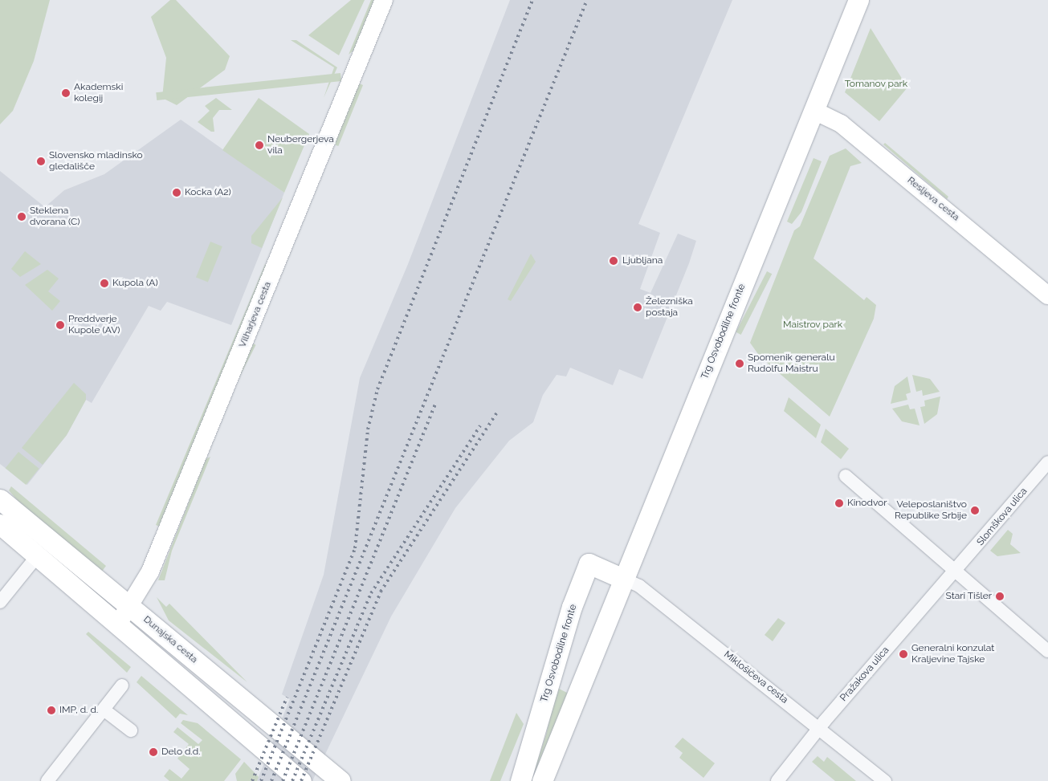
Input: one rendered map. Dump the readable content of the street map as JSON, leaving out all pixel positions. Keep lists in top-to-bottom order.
{
  "streets": {
    "main road": [
      "Resljeva cesta",
      "Vilharjeva cesta",
      "Trg Osvobodilne fronte",
      "Dunajska cesta"
    ],
    "street": ["Slomškova ulica", "Pražakova ulica", "Miklošičeva cesta"]
  },
  "crossings": [
    ["Resljeva cesta", "Trg Osvobodilne fronte"],
    ["Vilharjeva cesta", "Dunajska cesta"],
    ["Trg Osvobodilne fronte", "Miklošičeva cesta"],
    ["Slomškova ulica", "Pražakova ulica"],
    ["Pražakova ulica", "Miklošičeva cesta"]
  ],
  "parks": ["Tomanov park", "Maistrov park"],
  "places": [
    "Akademski kolegij",
    "Neubergerjeva vila",
    "Slovensko mladinsko gledališče",
    "Kocka (A2)",
    "Steklena dvorana (C)",
    "Ljubljana",
    "Kupola (A)",
    "Železniška postaja",
    "Preddverje Kupole (AV)",
    "Spomenik generalu Rudolfu Maistru",
    "Kinodvor",
    "Veleposlaništvo Republike Srbije",
    "Stari Tišler",
    "Generalni konzulat Kraljevine Tajske",
    "IMP, d. d.",
    "Delo d.d."
  ]
}
